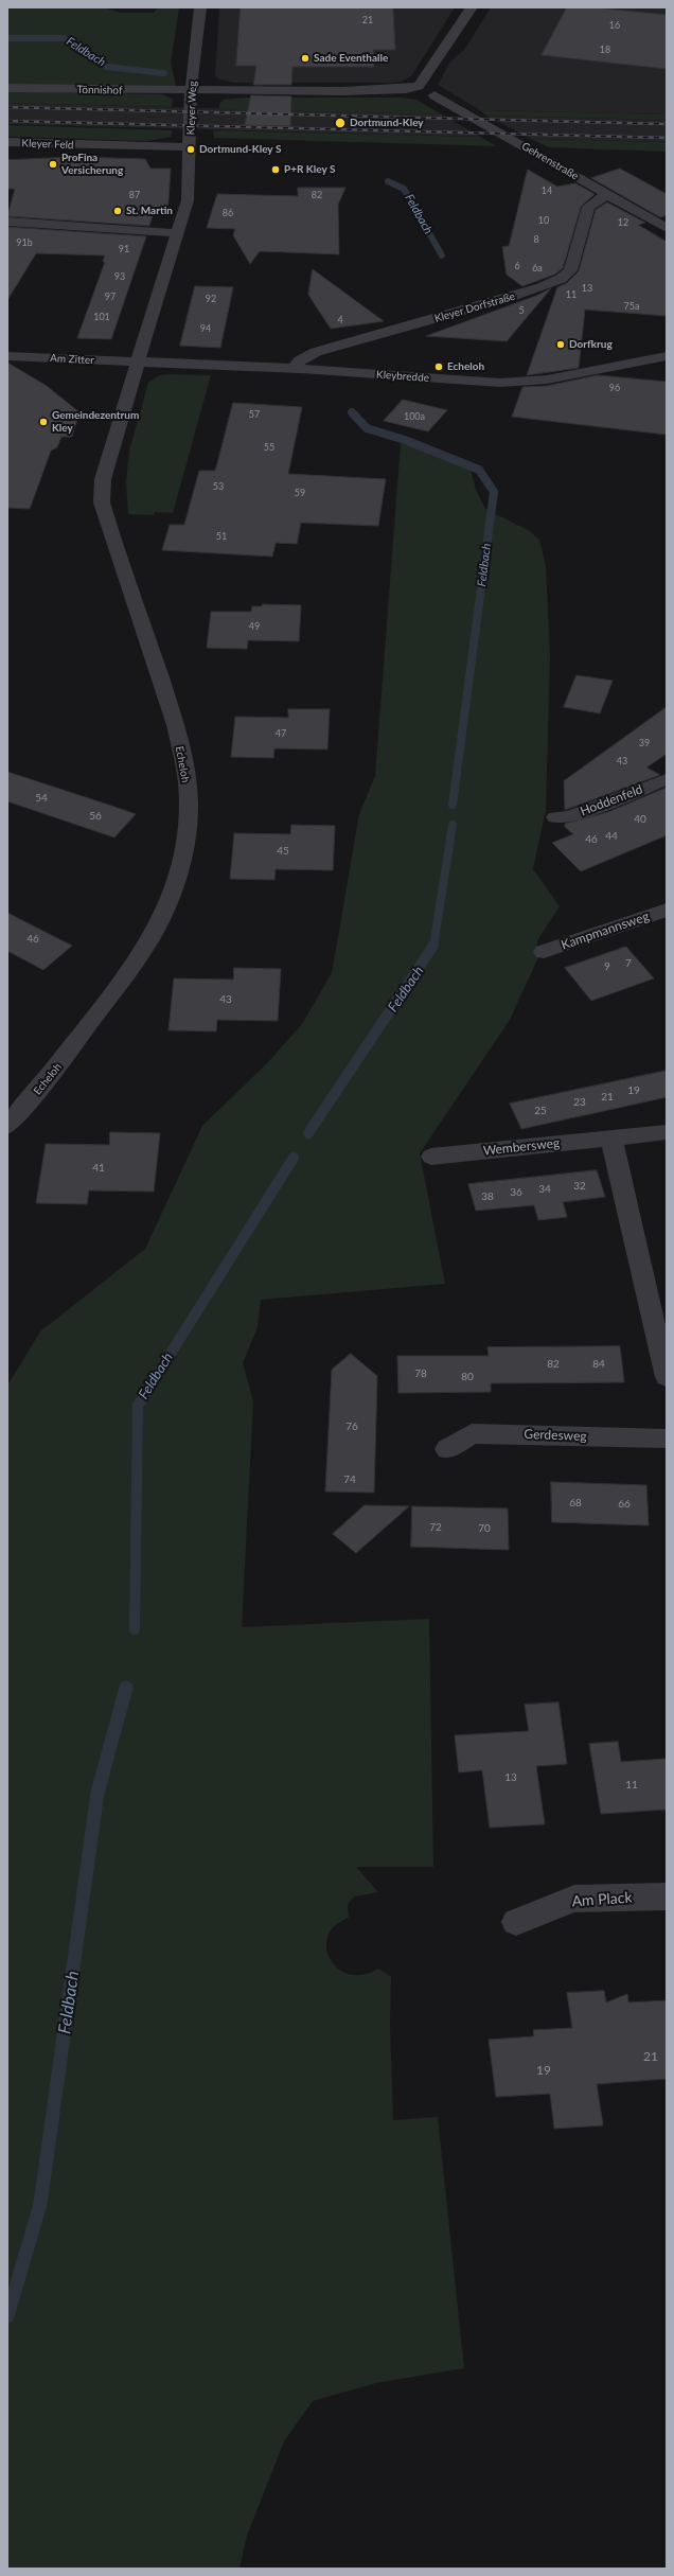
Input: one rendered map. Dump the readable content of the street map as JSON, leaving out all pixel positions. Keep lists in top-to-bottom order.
{
  "streets": {
    "street": [
      "Tönnishof",
      "Kleyer Weg",
      "Kleyer Feld",
      "Gehrenstraße",
      "Kleyer Dorfstraße",
      "Am Zitter",
      "Kleybredde",
      "Echeloh",
      "Hoddenfeld",
      "Kampmannsweg",
      "Wembersweg",
      "Gerdesweg",
      "Am Plack"
    ]
  },
  "crossings": [
    ["Tönnishof", "Kleyer Weg"],
    ["Kleyer Weg", "Kleyer Feld"],
    ["Kleyer Weg", "Am Zitter"],
    ["Kleyer Weg", "Kleybredde"],
    ["Kleyer Weg", "Echeloh"],
    ["Gehrenstraße", "Kleyer Dorfstraße"],
    ["Kleyer Dorfstraße", "Kleybredde"],
    ["Am Zitter", "Kleybredde"],
    ["Am Zitter", "Echeloh"],
    ["Kleybredde", "Echeloh"]
  ],
  "water": ["Feldbach"],
  "places": [
    "Sade Eventhalle",
    "Dortmund-Kley",
    "Dortmund-Kley S",
    "ProFina Versicherung",
    "P+R Kley S",
    "St. Martin",
    "Dorfkrug",
    "Echeloh",
    "Gemeindezentrum Kley"
  ],
  "house_numbers": [
    "21",
    "16",
    "18",
    "14",
    "87",
    "82",
    "86",
    "10",
    "12",
    "8",
    "91b",
    "91",
    "6",
    "6a",
    "93",
    "13",
    "11",
    "97",
    "92",
    "75a",
    "5",
    "101",
    "4",
    "94",
    "96",
    "57",
    "100a",
    "55",
    "53",
    "59",
    "51",
    "49",
    "47",
    "39",
    "43",
    "54",
    "56",
    "40",
    "44",
    "46",
    "45",
    "46",
    "7",
    "9",
    "43",
    "19",
    "21",
    "23",
    "25",
    "41",
    "32",
    "34",
    "36",
    "38",
    "82",
    "84",
    "78",
    "80",
    "76",
    "74",
    "68",
    "66",
    "72",
    "70",
    "13",
    "11",
    "21",
    "19"
  ]
}
